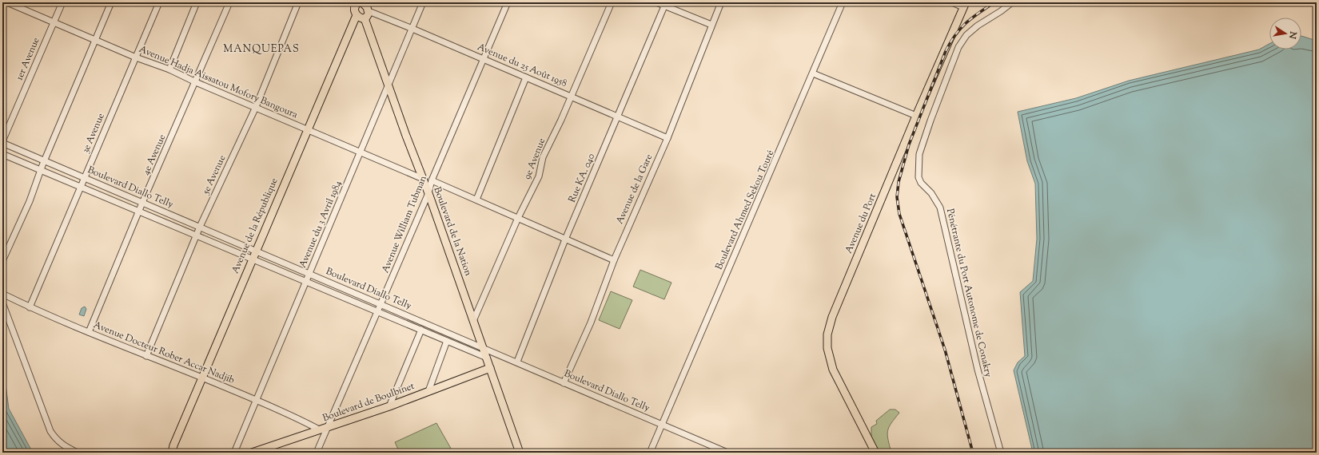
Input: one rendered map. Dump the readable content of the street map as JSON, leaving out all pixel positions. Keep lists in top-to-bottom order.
{
  "streets": {
    "main road": [
      "Avenue du Port",
      "Avenue de la République",
      "Boulevard de la Nation",
      "Boulevard de Boulbinet"
    ],
    "street": [
      "1er Avenue",
      "Avenue du 25 Août 1958",
      "Avenue Hadja Aissatou Mofory Bangoura",
      "3e Avenue",
      "4e Avenue",
      "9e Avenue",
      "5e Avenue",
      "Rue KA. 040",
      "Boulevard Diallo Telly",
      "Avenue de la Gare",
      "Boulevard Ahmed Sekou Touré",
      "Avenue du 3 Avril 1984",
      "Avenue William Tubman",
      "Pénétrante du Port Autonome de Conakry",
      "Avenue Docteur Rober Accar Nadjib"
    ]
  },
  "crossings": [
    ["1er Avenue", "Avenue Hadja Aissatou Mofory Bangoura"],
    ["1er Avenue", "Boulevard Diallo Telly"],
    ["Avenue du 25 Août 1958", "9e Avenue"],
    ["Avenue du 25 Août 1958", "Rue KA. 040"],
    ["Avenue du 25 Août 1958", "Avenue de la Gare"],
    ["Avenue du 25 Août 1958", "Avenue du 3 Avril 1984"],
    ["Avenue du 25 Août 1958", "Avenue William Tubman"],
    ["Avenue du 25 Août 1958", "Avenue de la République"],
    ["Avenue du 25 Août 1958", "Boulevard de la Nation"],
    ["Avenue Hadja Aissatou Mofory Bangoura", "3e Avenue"],
    ["Avenue Hadja Aissatou Mofory Bangoura", "4e Avenue"],
    ["Avenue Hadja Aissatou Mofory Bangoura", "5e Avenue"],
    ["Avenue Hadja Aissatou Mofory Bangoura", "Avenue du 3 Avril 1984"],
    ["Avenue Hadja Aissatou Mofory Bangoura", "Avenue de la République"],
    ["Avenue Hadja Aissatou Mofory Bangoura", "Boulevard de la Nation"],
    ["3e Avenue", "Boulevard Diallo Telly"],
    ["3e Avenue", "Avenue Docteur Rober Accar Nadjib"],
    ["4e Avenue", "Boulevard Diallo Telly"],
    ["4e Avenue", "Avenue Docteur Rober Accar Nadjib"],
    ["9e Avenue", "Boulevard de la Nation"],
    ["5e Avenue", "Boulevard Diallo Telly"],
    ["5e Avenue", "Avenue Docteur Rober Accar Nadjib"],
    ["Rue KA. 040", "Boulevard Diallo Telly"],
    ["Boulevard Diallo Telly", "Avenue de la Gare"],
    ["Boulevard Diallo Telly", "Boulevard Ahmed Sekou Touré"],
    ["Boulevard Diallo Telly", "Avenue du 3 Avril 1984"],
    ["Boulevard Diallo Telly", "Avenue William Tubman"],
    ["Boulevard Diallo Telly", "Avenue de la République"],
    ["Boulevard Diallo Telly", "Boulevard de la Nation"],
    ["Avenue du 3 Avril 1984", "Boulevard de la Nation"],
    ["Avenue du 3 Avril 1984", "Avenue Docteur Rober Accar Nadjib"],
    ["Avenue William Tubman", "Boulevard de la Nation"],
    ["Avenue William Tubman", "Boulevard de Boulbinet"],
    ["Avenue de la République", "Boulevard de la Nation"],
    ["Avenue de la République", "Avenue Docteur Rober Accar Nadjib"],
    ["Boulevard de la Nation", "Boulevard de Boulbinet"],
    ["Avenue Docteur Rober Accar Nadjib", "Boulevard de Boulbinet"]
  ],
  "districts": ["MANQUEPAS"],
  "north": "right"
}
